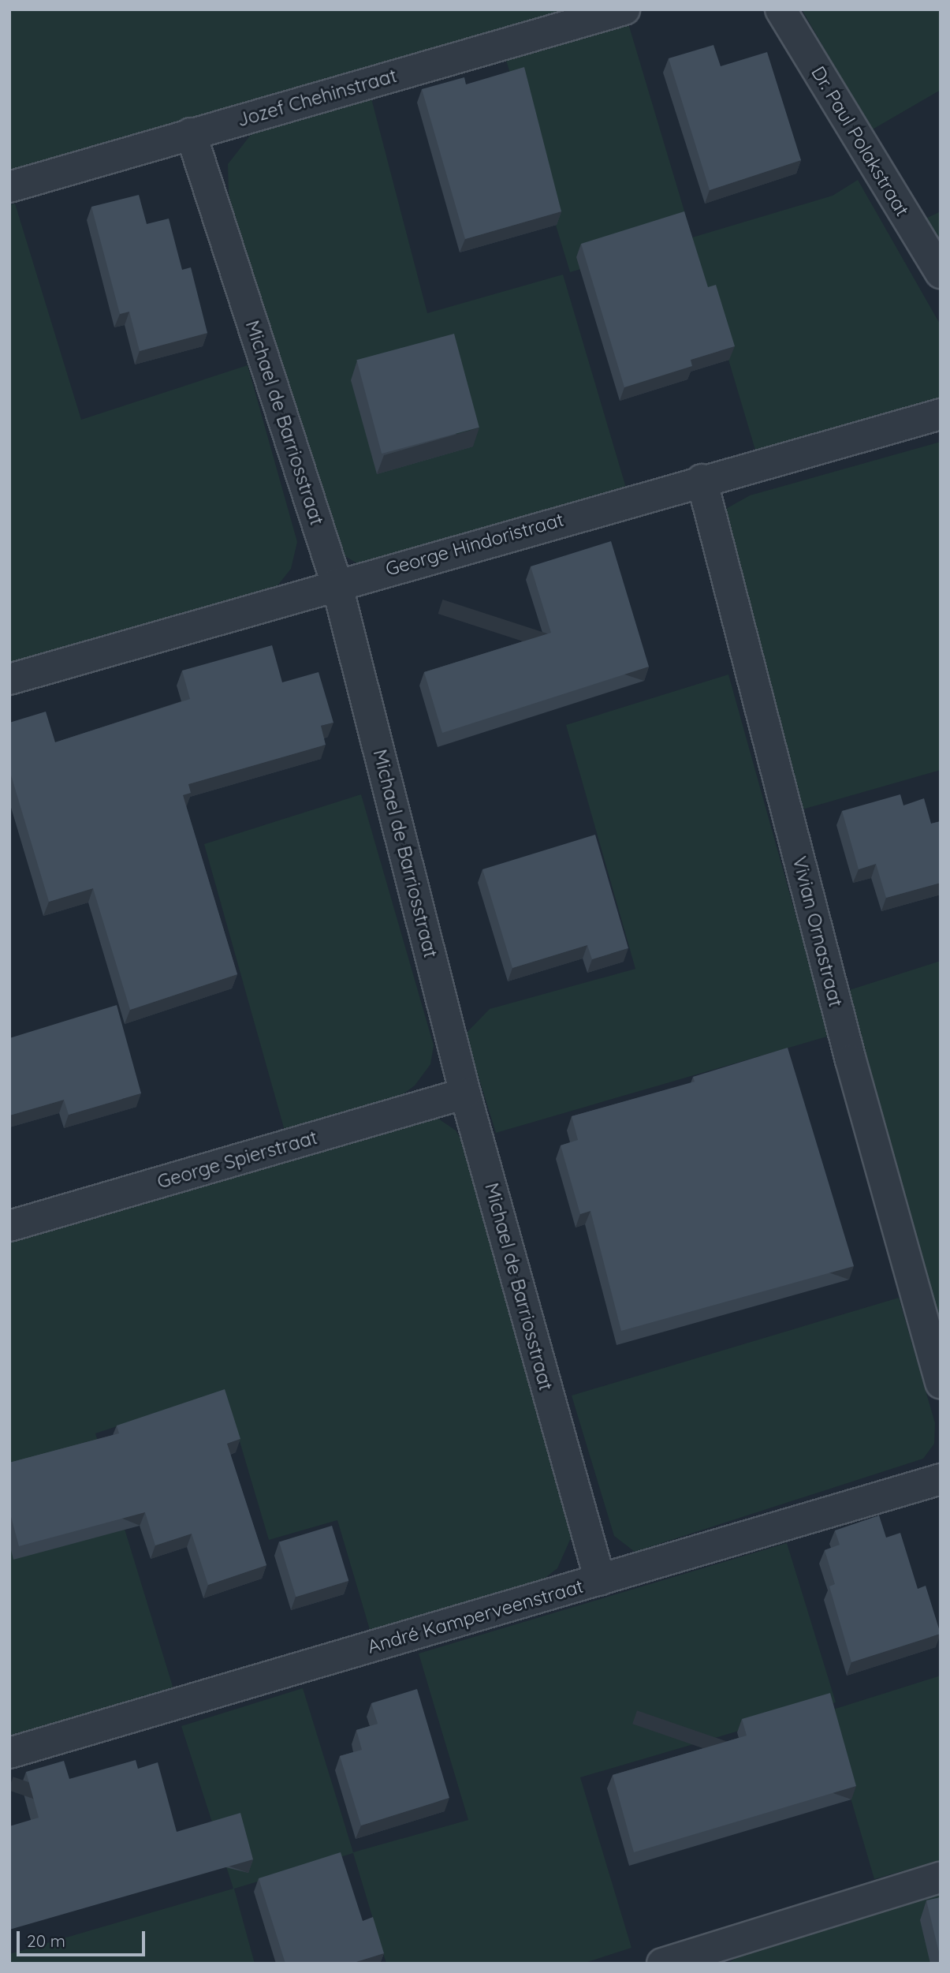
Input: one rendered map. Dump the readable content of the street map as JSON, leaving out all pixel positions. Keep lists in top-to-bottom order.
{
  "streets": {
    "street": [
      "Jozef Chehinstraat",
      "Dr. Paul Polakstraat",
      "Michael de Barriosstraat",
      "George Hindoristraat",
      "Vivian Ornastraat",
      "George Spierstraat",
      "André Kamperveenstraat"
    ]
  },
  "crossings": [
    ["Jozef Chehinstraat", "Michael de Barriosstraat"],
    ["Michael de Barriosstraat", "George Hindoristraat"],
    ["Michael de Barriosstraat", "George Spierstraat"],
    ["Michael de Barriosstraat", "André Kamperveenstraat"],
    ["George Hindoristraat", "Vivian Ornastraat"]
  ],
  "scale_bar": "20 m"
}
